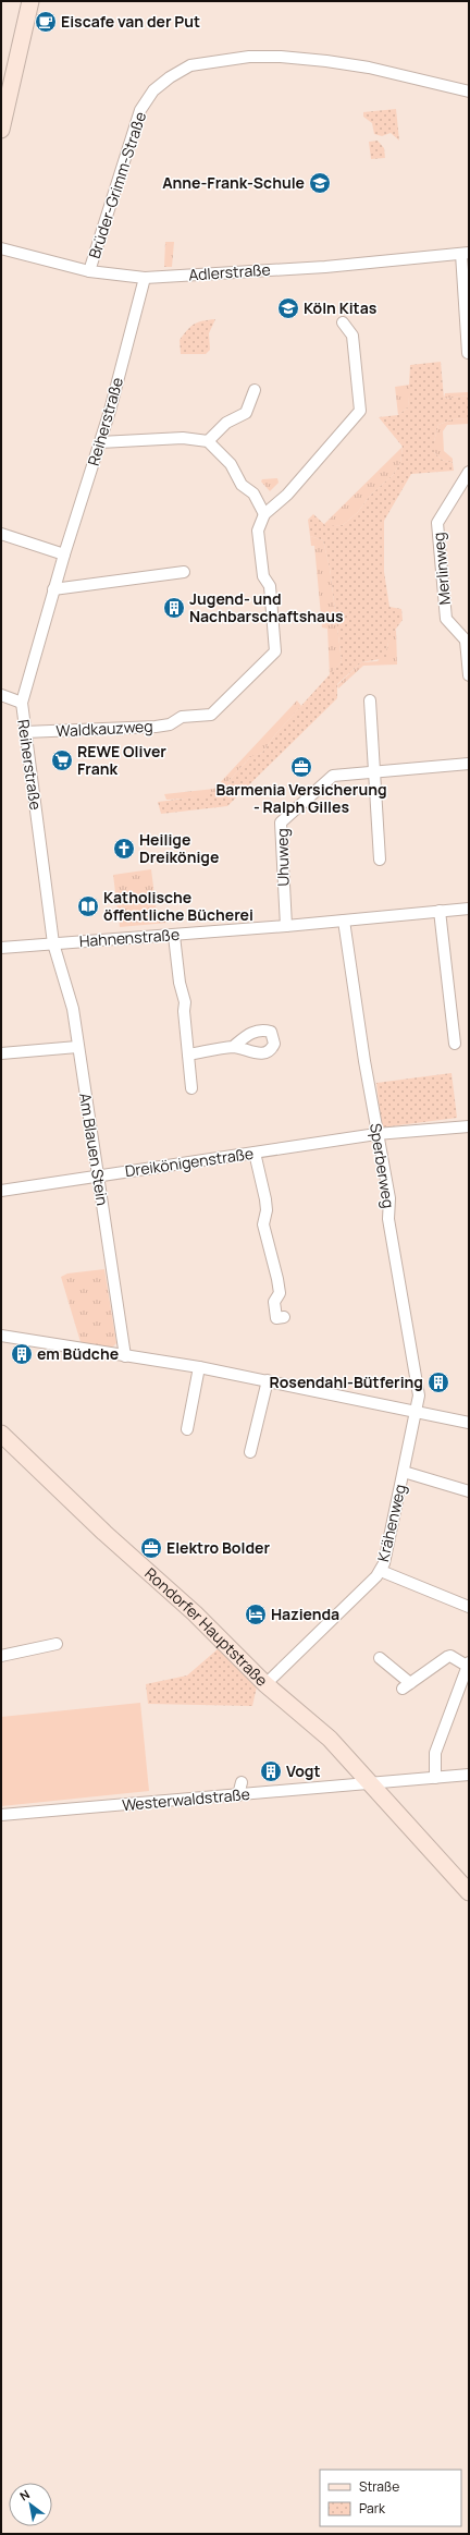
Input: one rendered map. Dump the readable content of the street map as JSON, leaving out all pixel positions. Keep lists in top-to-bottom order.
{
  "streets": {
    "street": [
      "Brüder-Grimm-Straße",
      "Adlerstraße",
      "Reiherstraße",
      "Merlinweg",
      "Waldkauzweg",
      "Uhuweg",
      "Hahnenstraße",
      "Am Blauen Stein",
      "Dreikönigenstraße",
      "Sperberweg",
      "Krähenweg",
      "Rondorfer Hauptstraße",
      "Westerwaldstraße"
    ]
  },
  "crossings": [
    ["Brüder-Grimm-Straße", "Adlerstraße"],
    ["Adlerstraße", "Reiherstraße"],
    ["Reiherstraße", "Waldkauzweg"],
    ["Reiherstraße", "Hahnenstraße"],
    ["Reiherstraße", "Am Blauen Stein"],
    ["Uhuweg", "Hahnenstraße"],
    ["Hahnenstraße", "Am Blauen Stein"],
    ["Hahnenstraße", "Sperberweg"],
    ["Am Blauen Stein", "Dreikönigenstraße"],
    ["Dreikönigenstraße", "Sperberweg"],
    ["Sperberweg", "Krähenweg"],
    ["Krähenweg", "Rondorfer Hauptstraße"],
    ["Rondorfer Hauptstraße", "Westerwaldstraße"]
  ],
  "places": {
    "cafe": ["Eiscafe van der Put"],
    "school or university": ["Anne-Frank-Schule", "Köln Kitas"],
    "building": [
      "Jugend- und Nachbarschaftshaus",
      "em Büdche",
      "Rosendahl-Bütfering",
      "Vogt"
    ],
    "supermarket": ["REWE Oliver Frank"],
    "office": ["Barmenia Versicherung - Ralph Gilles", "Elektro Bolder"],
    "church": ["Heilige Dreikönige"],
    "library": ["Katholische öffentliche Bücherei"],
    "hotel": ["Hazienda"]
  },
  "legend": ["Straße", "Park"],
  "north": "top left"
}
